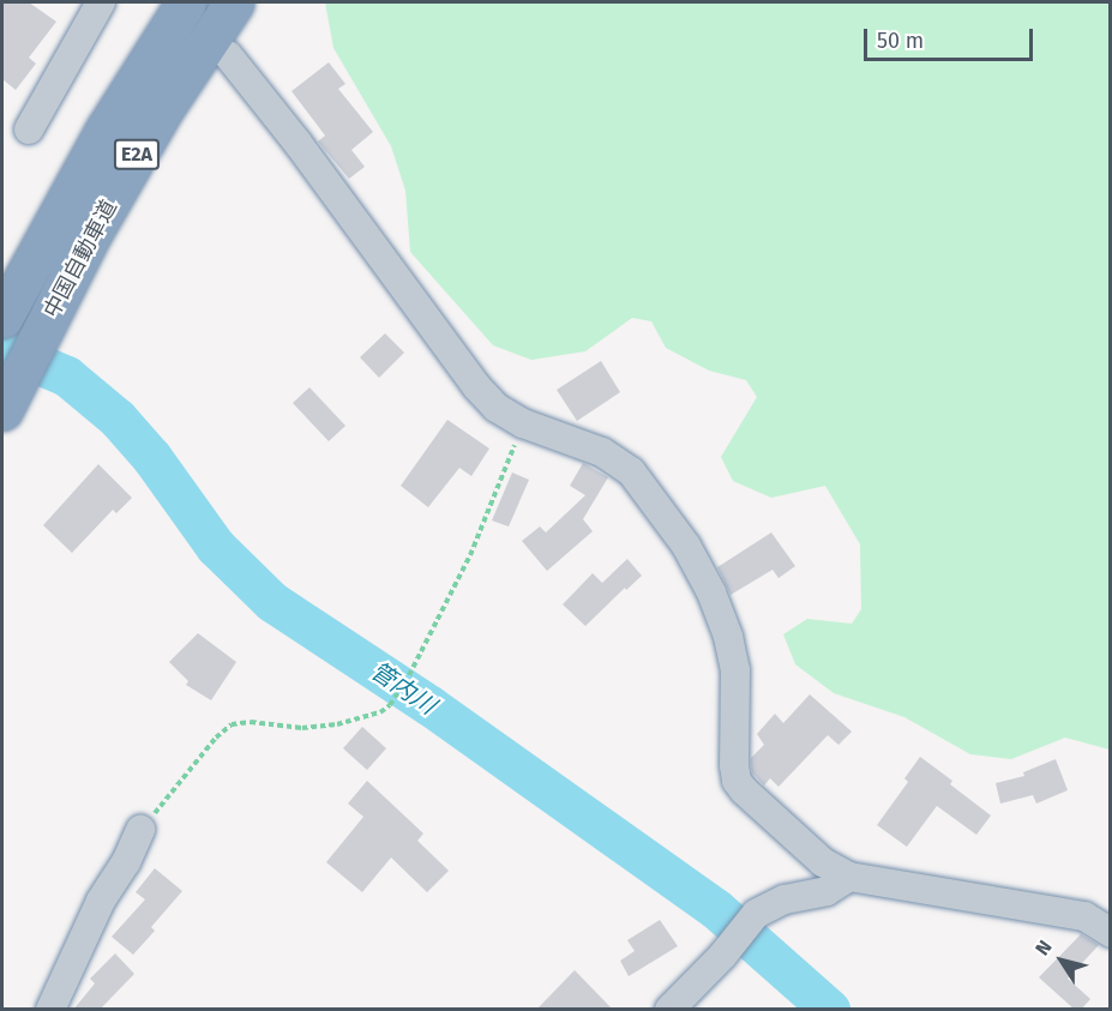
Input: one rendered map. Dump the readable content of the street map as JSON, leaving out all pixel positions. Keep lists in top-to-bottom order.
{
  "streets": {
    "highway": ["E2A", "中国自動車道"]
  },
  "water": ["管内川"],
  "scale_bar": "50 m",
  "north": "top left"
}
